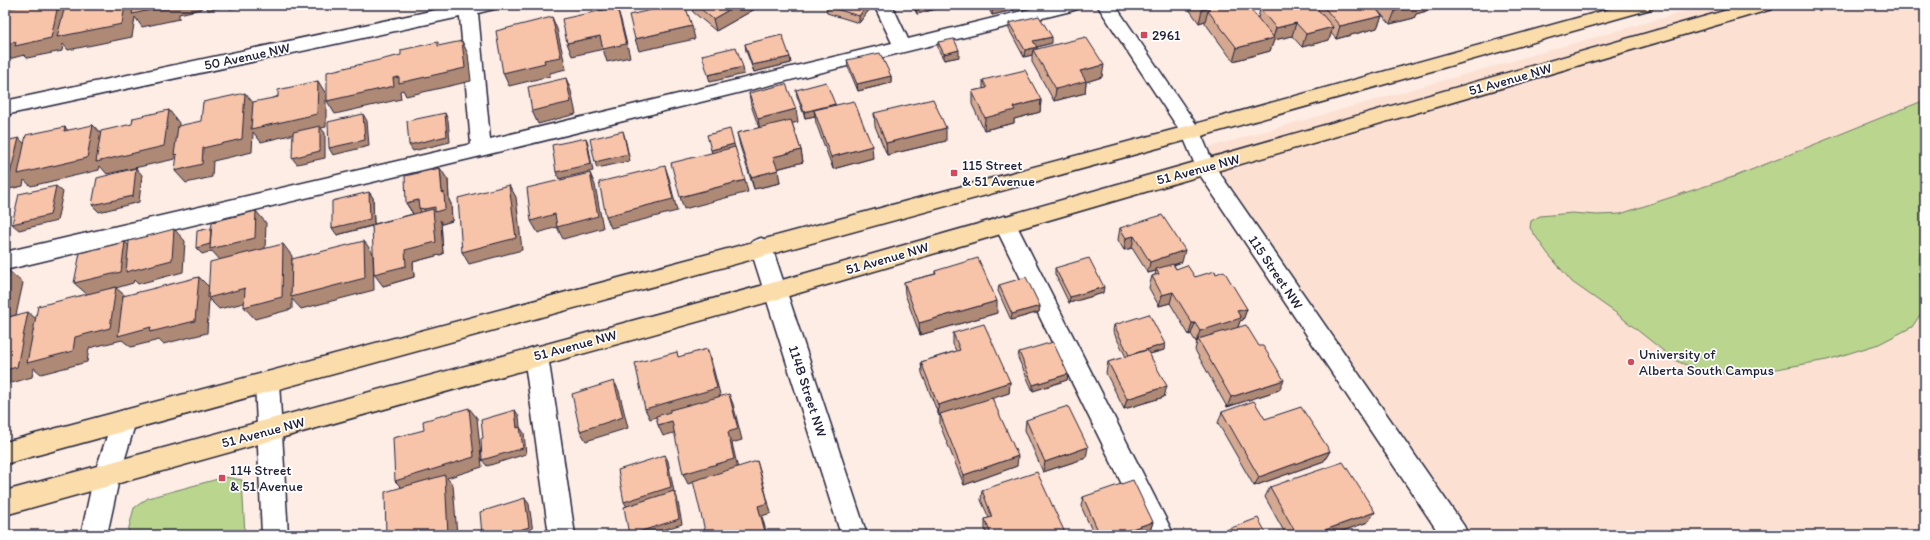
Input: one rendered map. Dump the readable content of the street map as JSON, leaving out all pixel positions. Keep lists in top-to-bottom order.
{
  "streets": {
    "main road": ["51 Avenue NW"],
    "street": ["50 Avenue NW", "115 Street NW", "114B Street NW"]
  },
  "crossings": [
    ["51 Avenue NW", "115 Street NW"],
    ["51 Avenue NW", "114B Street NW"]
  ],
  "places": {
    "transit": ["2961", "115 Street & 51 Avenue", "114 Street & 51 Avenue"],
    "other": ["University of Alberta South Campus"]
  }
}
